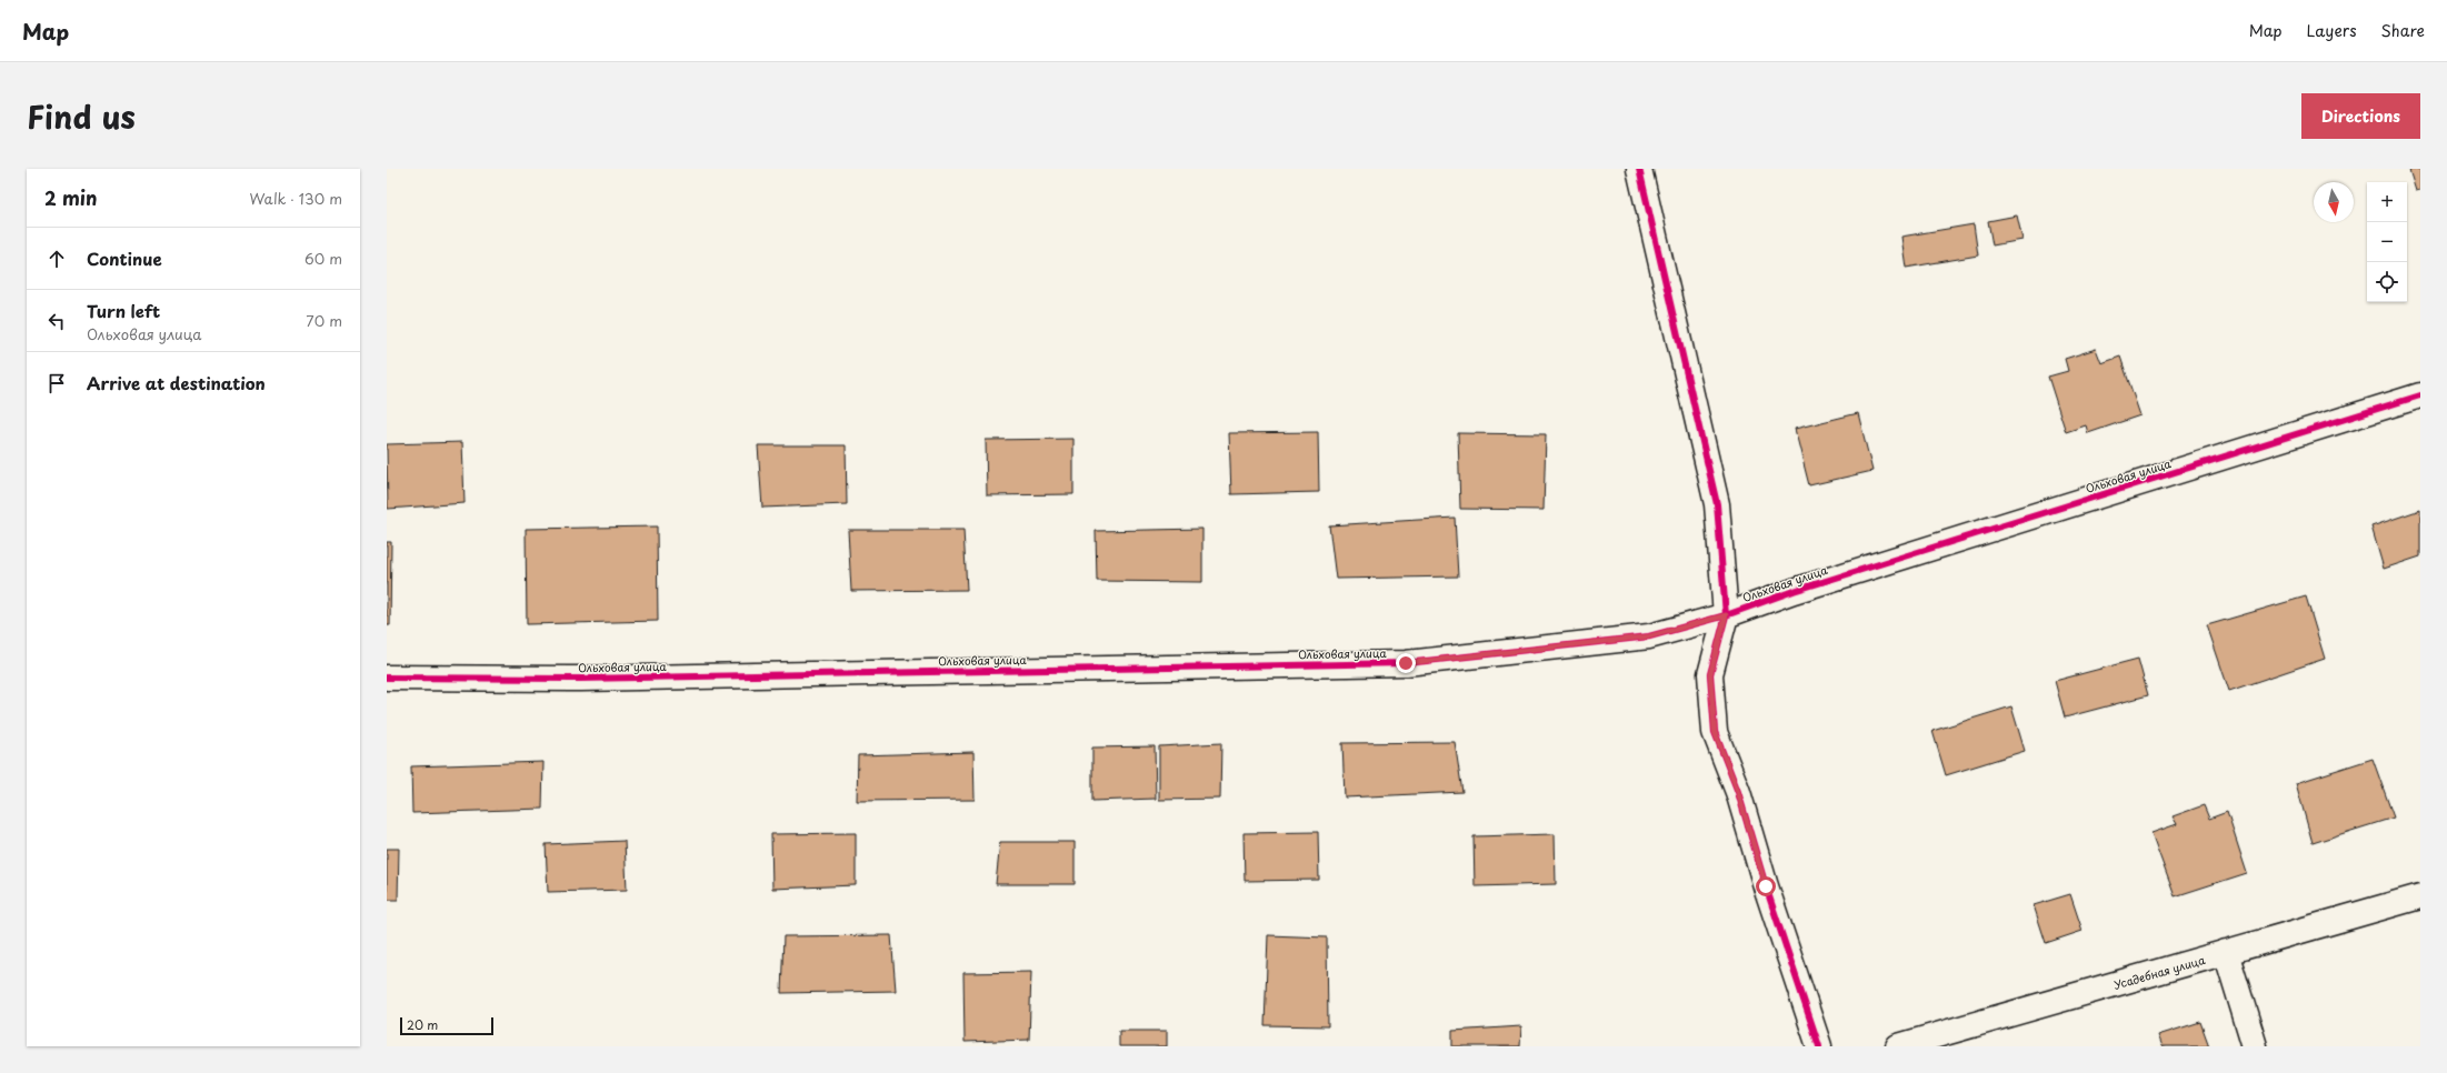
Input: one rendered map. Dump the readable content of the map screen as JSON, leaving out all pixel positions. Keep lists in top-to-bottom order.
{
  "streets": {
    "street": ["Ольховая улица", "Усадебная улица"]
  },
  "scale_bar": "20 m",
  "north": "bottom",
  "page": {
    "header": "Map",
    "nav": ["Map", "Layers", "Share"],
    "title": "Find us",
    "buttons": "Directions",
    "heading": ["2 min", "Walk · 130 m"],
    "map_buttons": ["+", "−"],
    "list": [
      ["Continue", "60 m"],
      ["Turn left", "Ольховая улица", "70 m"],
      "Arrive at destination"
    ],
    "scale": "20 m"
  }
}
